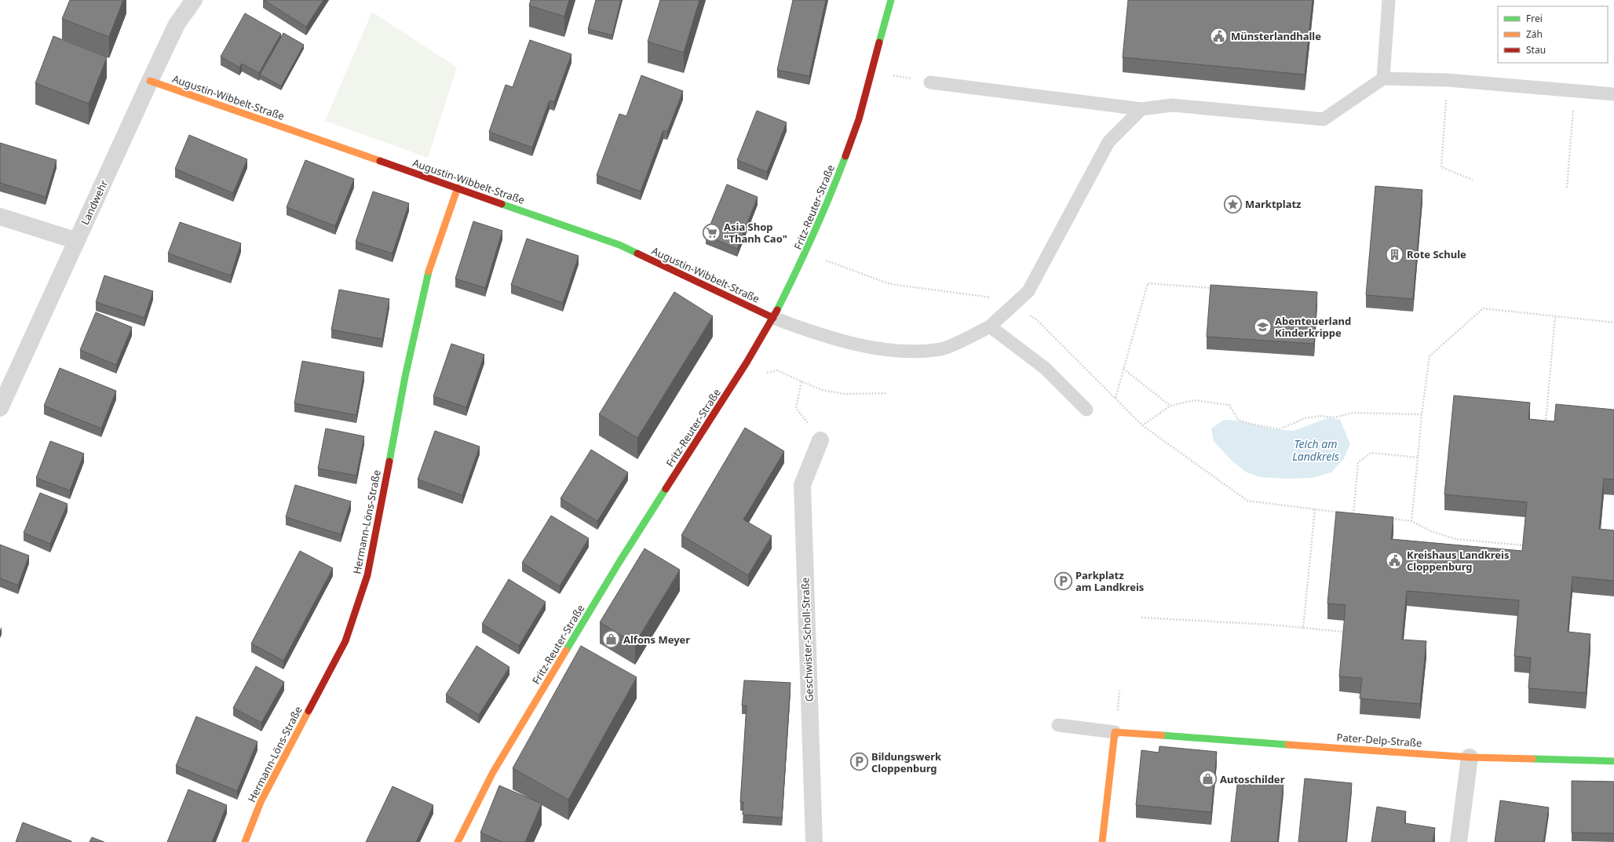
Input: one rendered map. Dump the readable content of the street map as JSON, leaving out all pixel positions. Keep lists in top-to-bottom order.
{
  "streets": {
    "street": [
      "Augustin-Wibbelt-Straße",
      "Landwehr",
      "Fritz-Reuter-Straße",
      "Hermann-Löns-Straße",
      "Geschwister-Scholl-Straße",
      "Pater-Delp-Straße"
    ]
  },
  "crossings": [
    ["Augustin-Wibbelt-Straße", "Landwehr"],
    ["Augustin-Wibbelt-Straße", "Fritz-Reuter-Straße"],
    ["Augustin-Wibbelt-Straße", "Hermann-Löns-Straße"]
  ],
  "water": ["Teich am Landkreis"],
  "places": {
    "public building": ["Münsterlandhalle", "Kreishaus Landkreis Cloppenburg"],
    "place": ["Marktplatz"],
    "supermarket": ["Asia Shop \"Thanh Cao\""],
    "building": ["Rote Schule"],
    "school or university": ["Abenteuerland Kinderkrippe"],
    "parking": ["Parkplatz am Landkreis", "Bildungswerk Cloppenburg"],
    "shop": ["Alfons Meyer", "Autoschilder"]
  },
  "legend": ["Frei", "Zäh", "Stau"]
}
